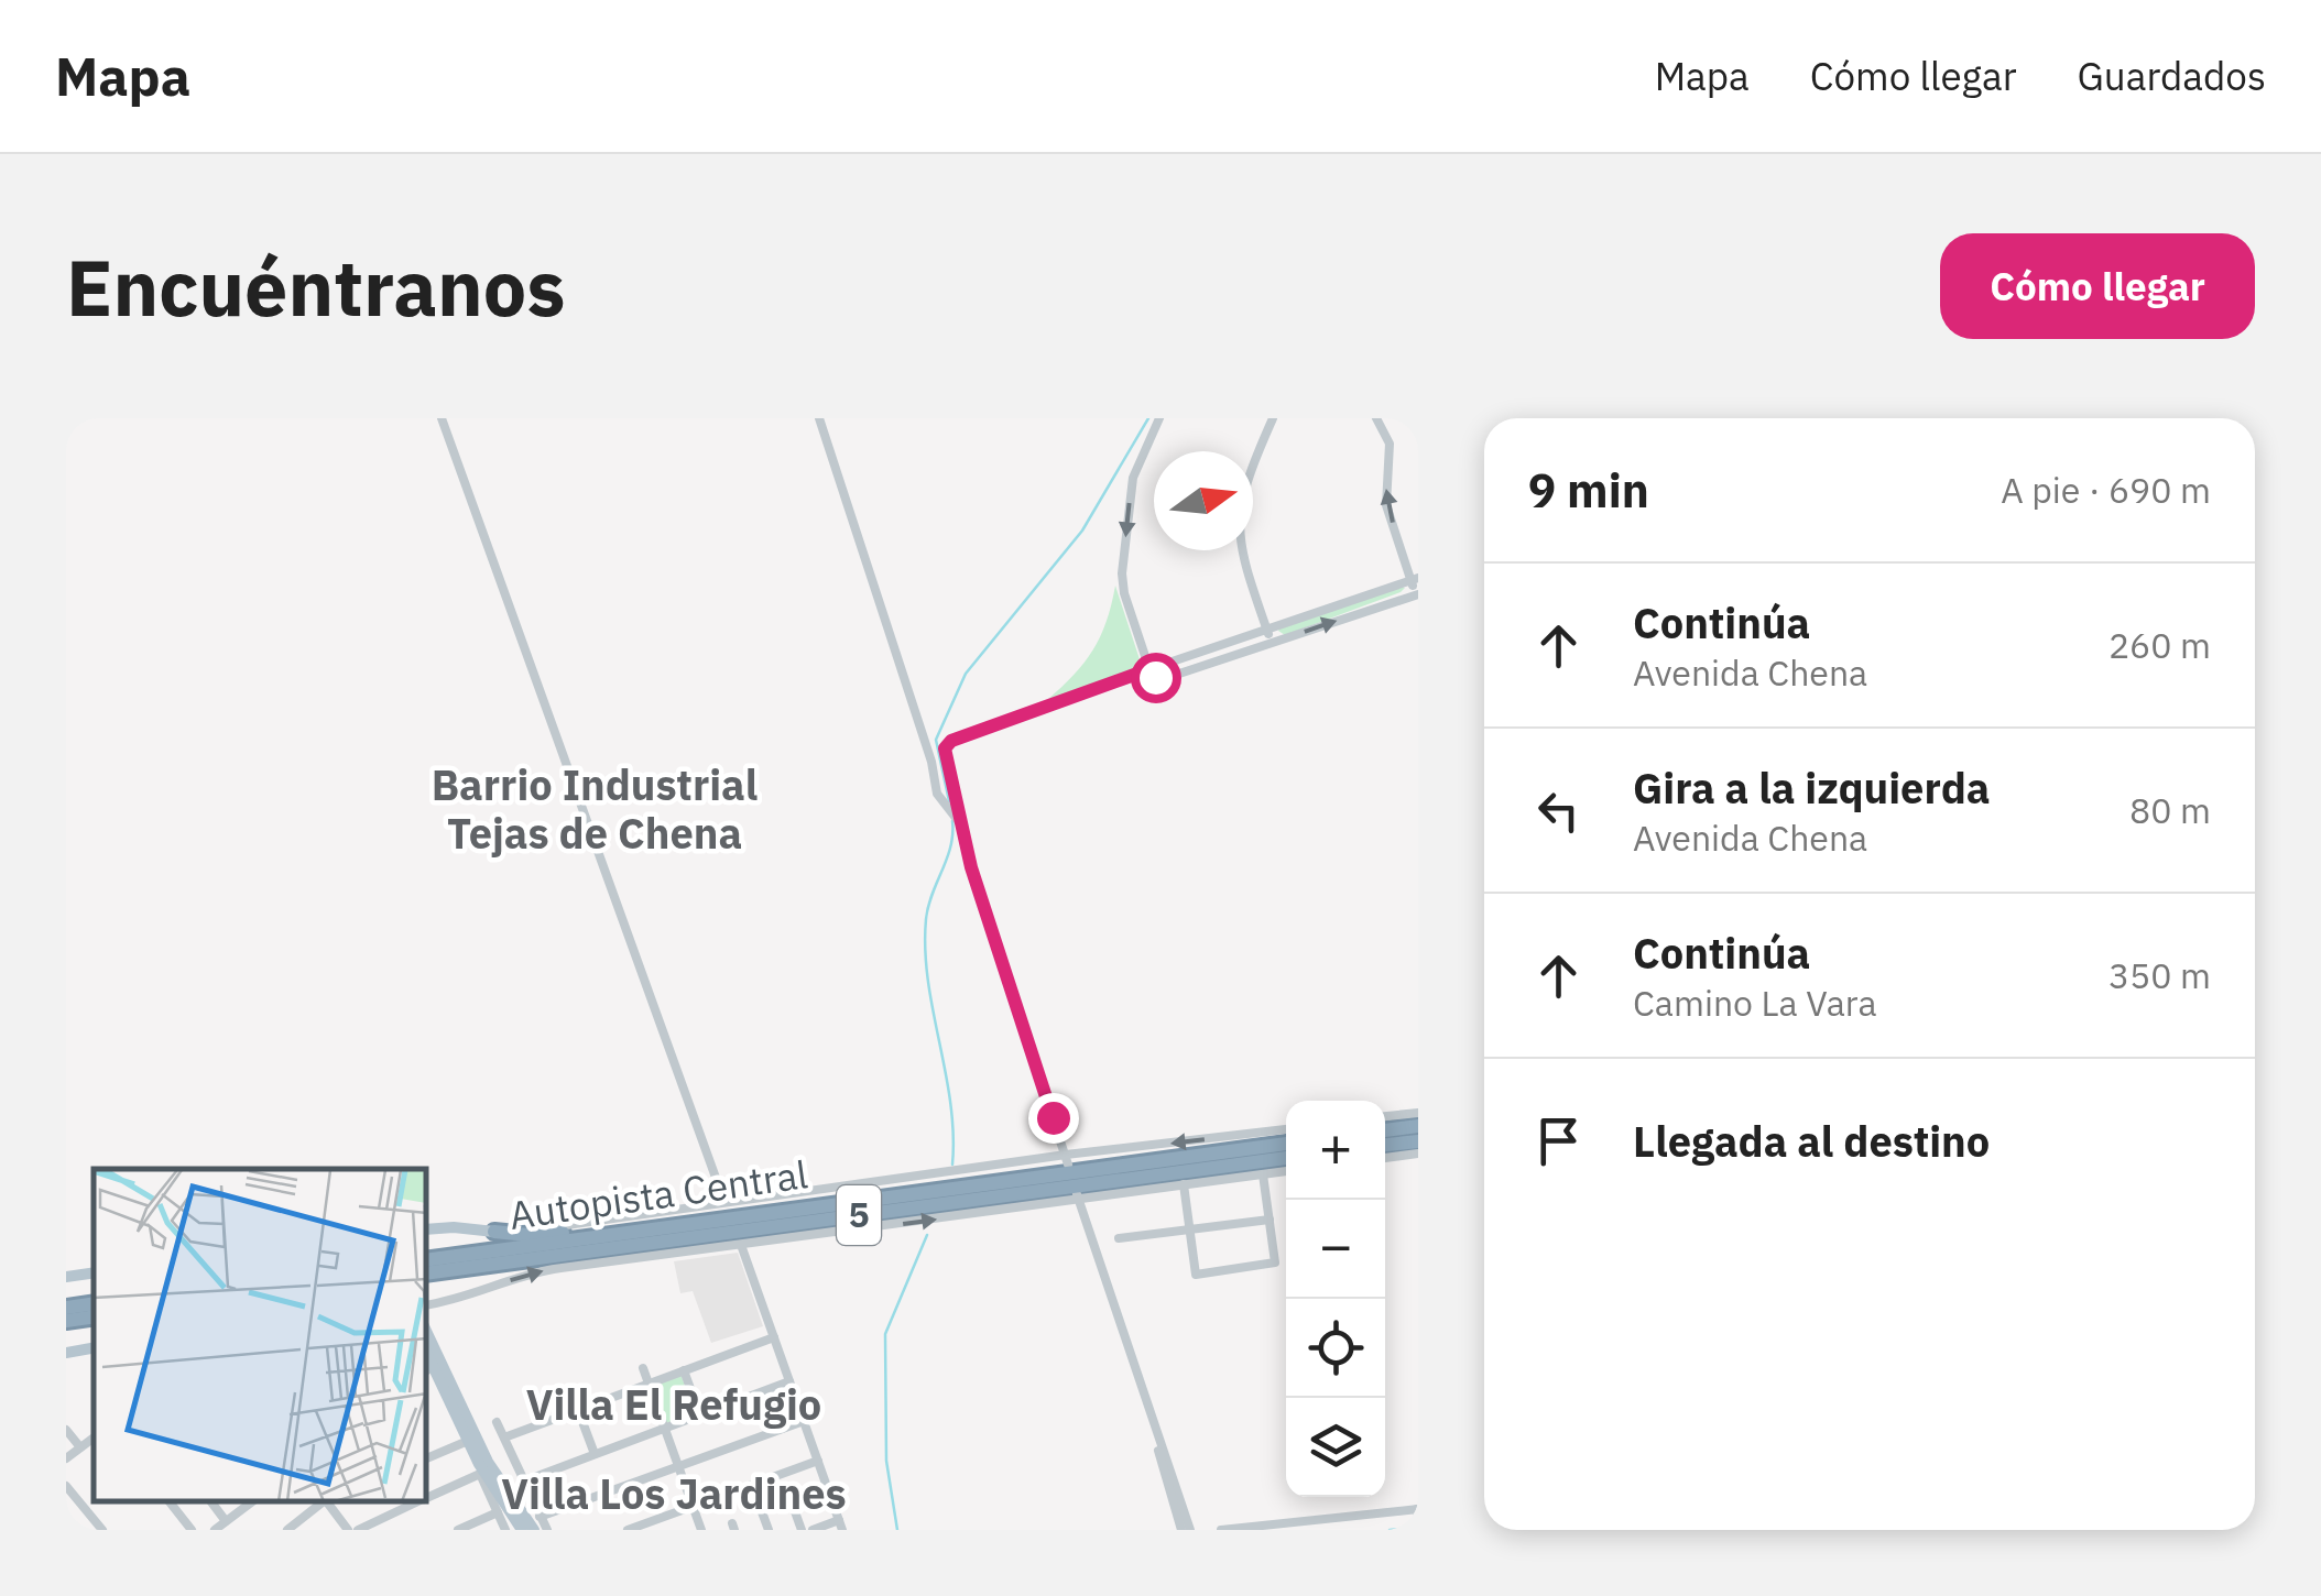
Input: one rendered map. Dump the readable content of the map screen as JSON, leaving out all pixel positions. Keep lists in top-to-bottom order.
{
  "streets": {
    "highway": ["Autopista Central", "5"]
  },
  "districts": ["Barrio Industrial Tejas de Chena", "Villa El Refugio", "Villa Los Jardines"],
  "north": "right",
  "page": {
    "header": "Mapa",
    "nav": ["Mapa", "Cómo llegar", "Guardados"],
    "buttons": "Cómo llegar",
    "title": "Encuéntranos",
    "heading": ["9 min", "A pie · 690 m"],
    "list": [
      ["Continúa", "Avenida Chena", "260 m"],
      ["Gira a la izquierda", "Avenida Chena", "80 m"],
      ["Continúa", "Camino La Vara", "350 m"],
      "Llegada al destino"
    ],
    "map_buttons": ["+", "−"]
  }
}
